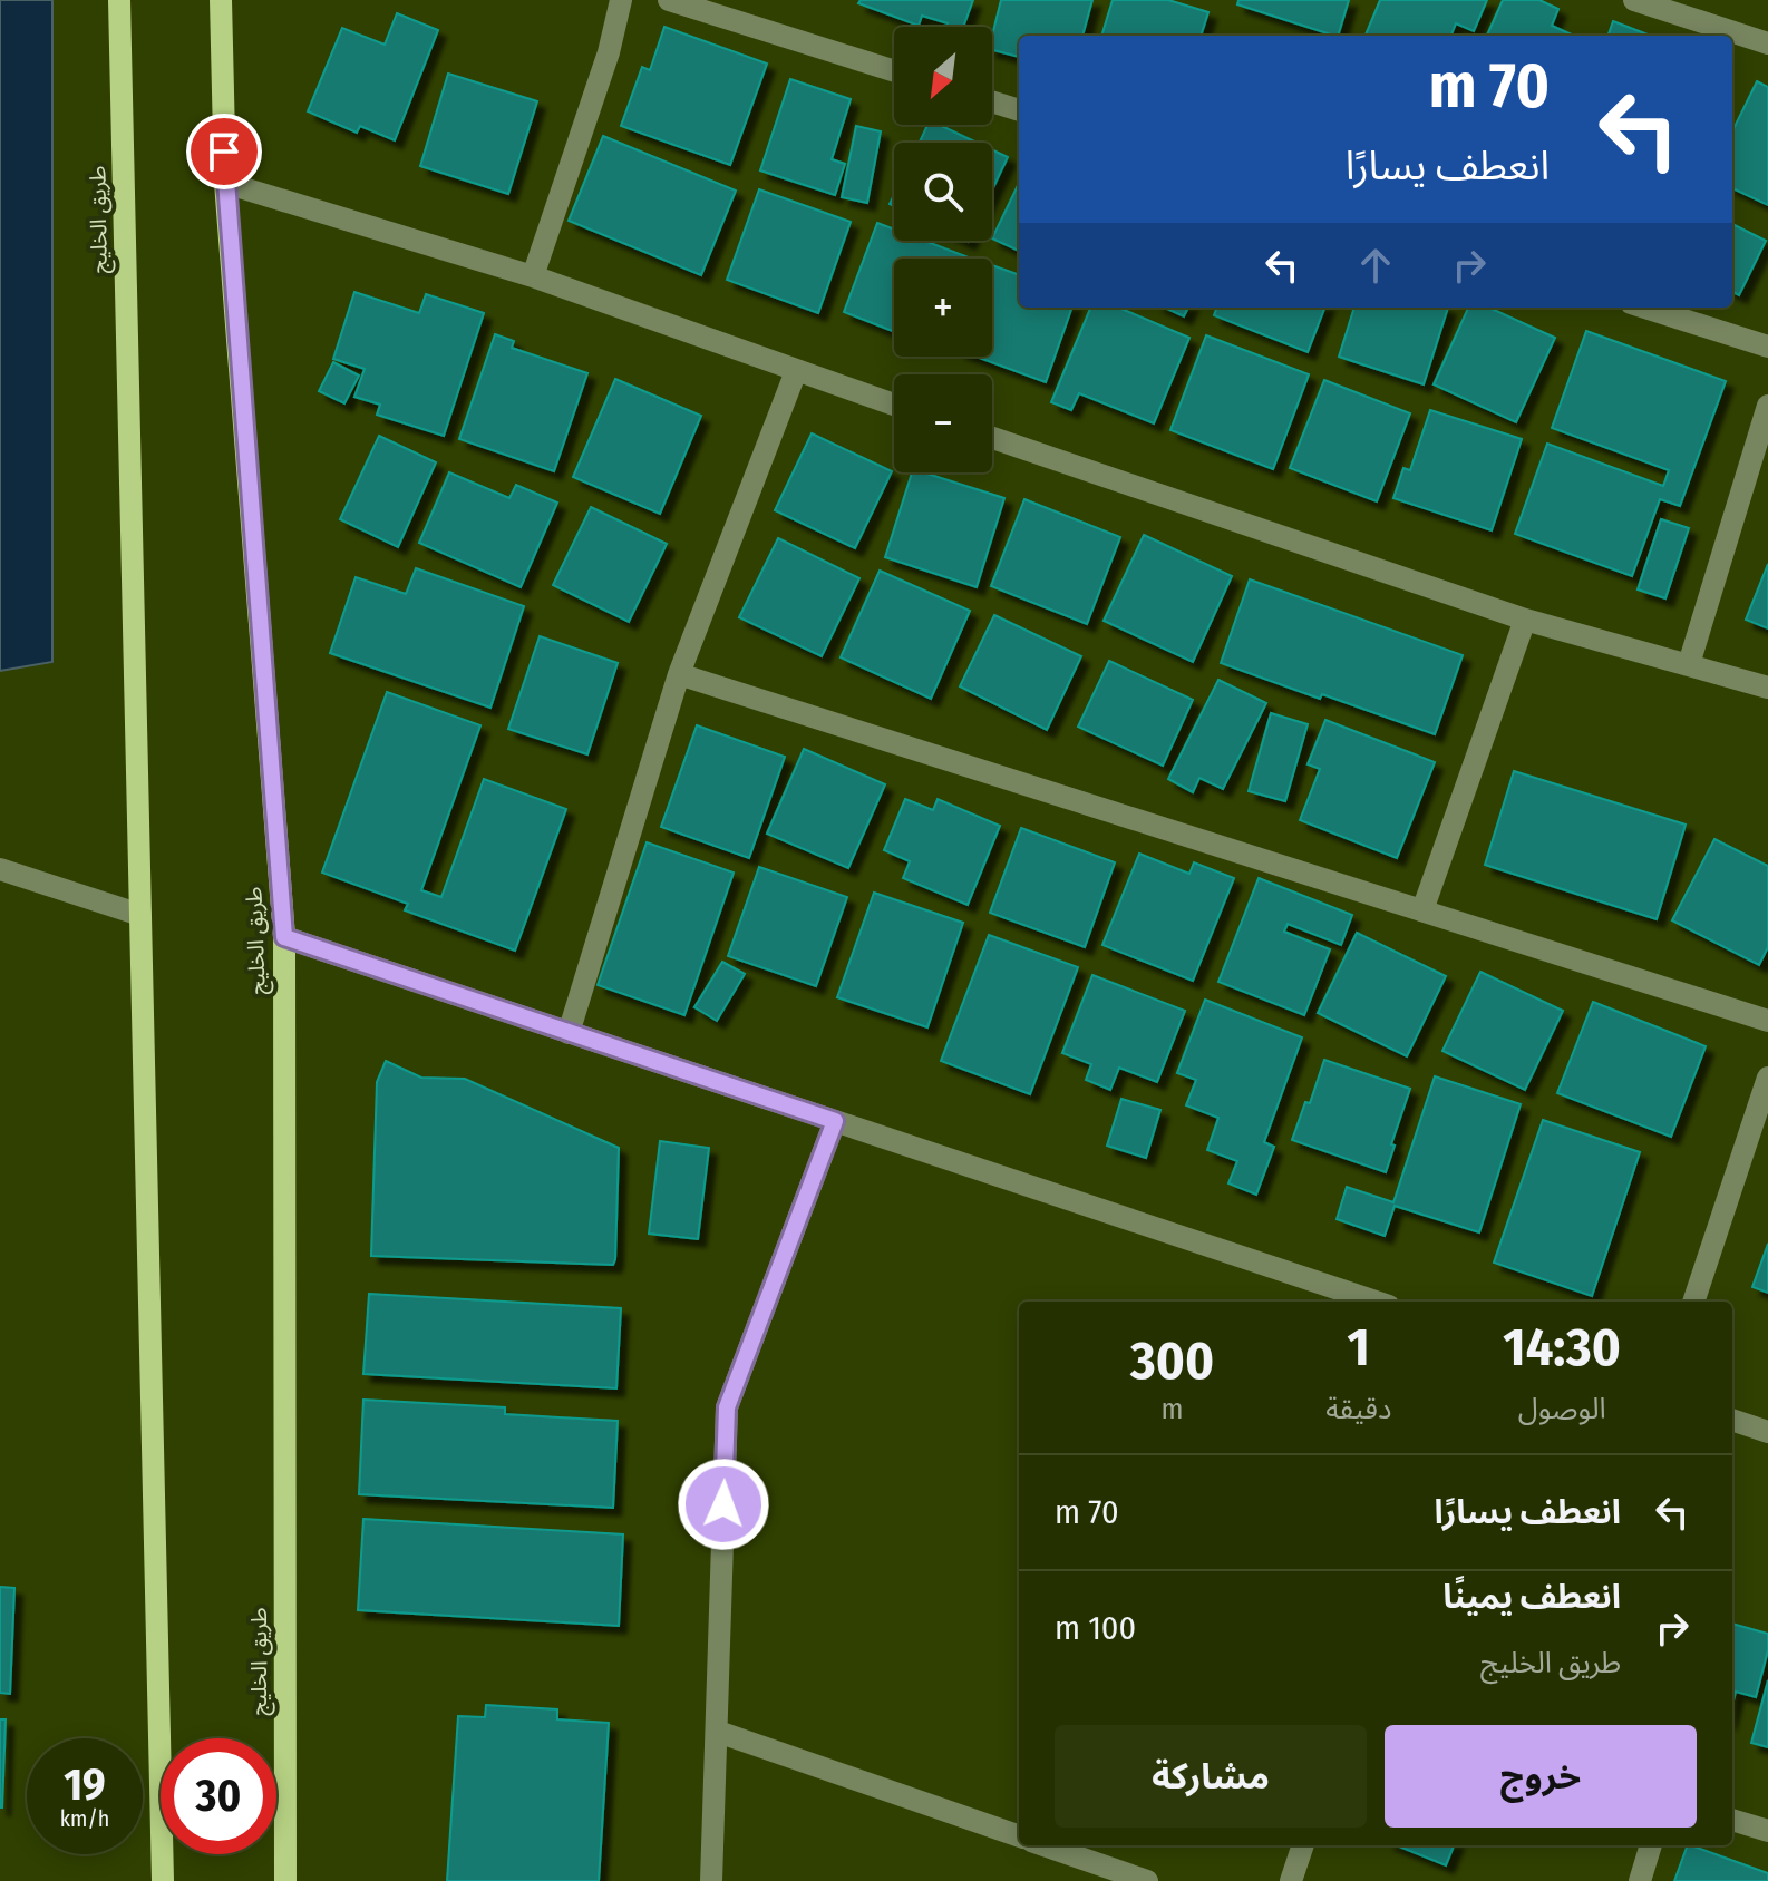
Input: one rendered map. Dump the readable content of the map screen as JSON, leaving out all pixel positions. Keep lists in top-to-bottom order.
{
  "streets": {
    "main road": ["طريق الخليج"]
  },
  "north": "bottom left",
  "page": {
    "map_buttons": ["+", "−"],
    "turn": ["70 m", "انعطف يسارًا"],
    "eta": [
      "14:30",
      "الوصول",
      "1",
      "دقيقة",
      "300",
      "m"
    ],
    "list": [
      {
        "name": "انعطف يسارًا",
        "value": "70 m"
      },
      {
        "name": "انعطف يمينًا",
        "note": "طريق الخليج",
        "value": "100 m"
      }
    ],
    "buttons": ["خروج", "مشاركة"],
    "speed": "19 km/h",
    "limit": "30"
  }
}
